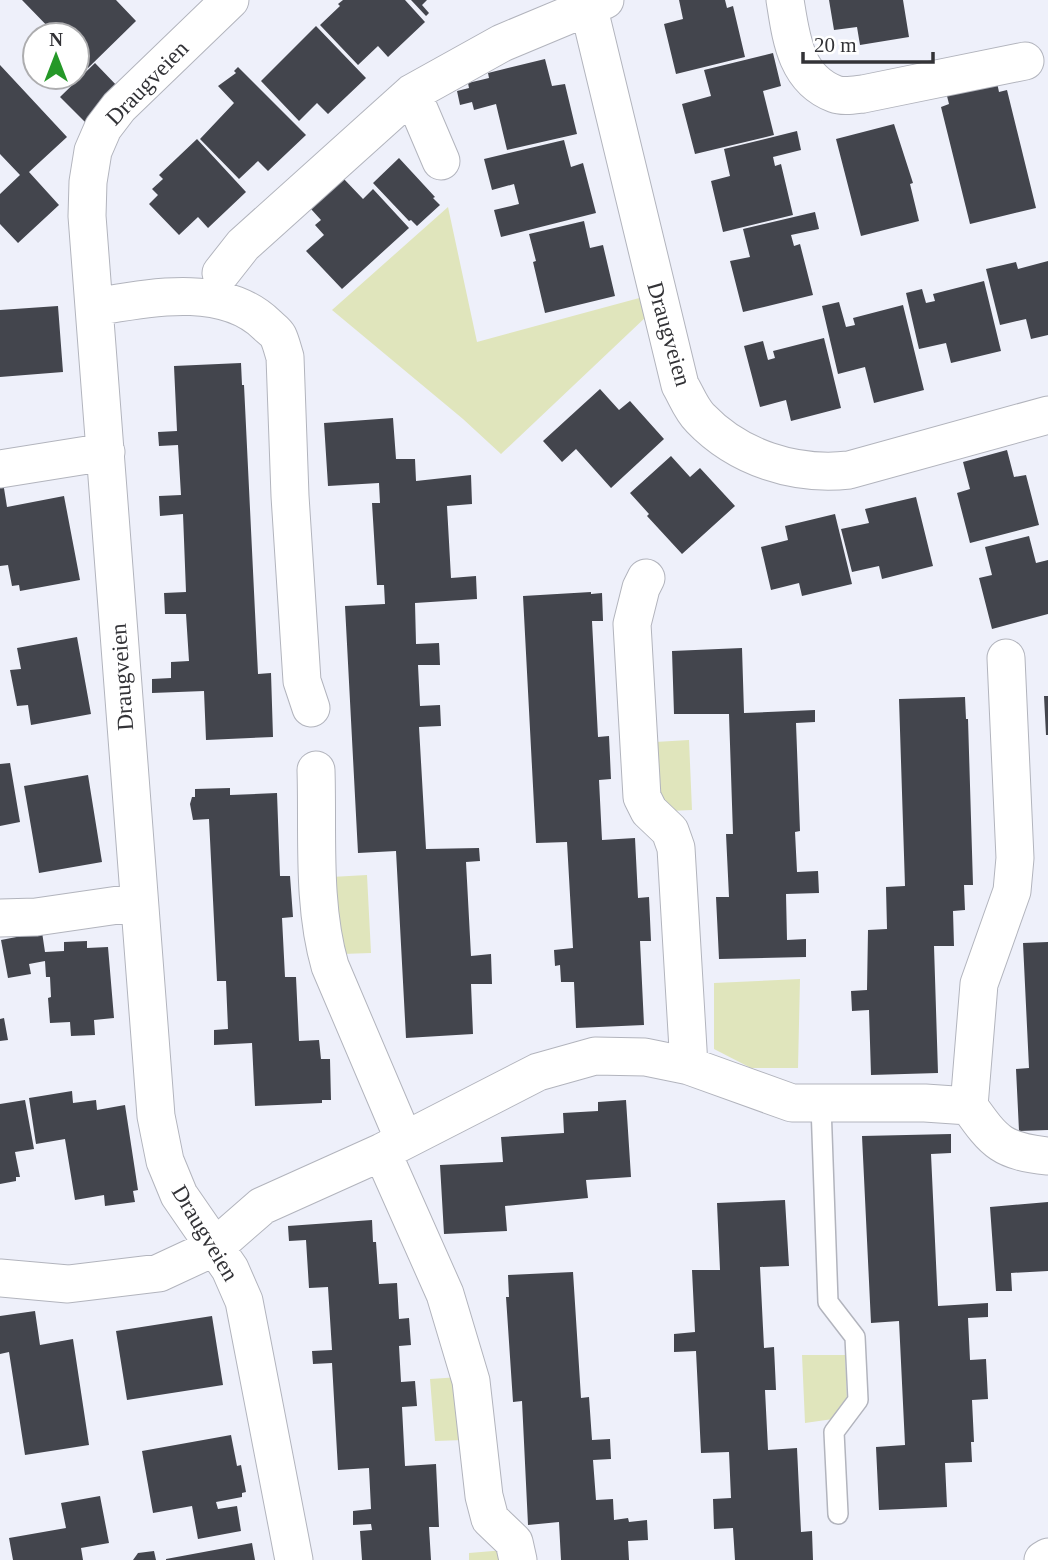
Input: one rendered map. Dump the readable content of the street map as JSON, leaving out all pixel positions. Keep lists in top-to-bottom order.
{
  "streets": {
    "street": ["Draugveien"]
  },
  "scale_bar": "20 m",
  "north": "top"
}
